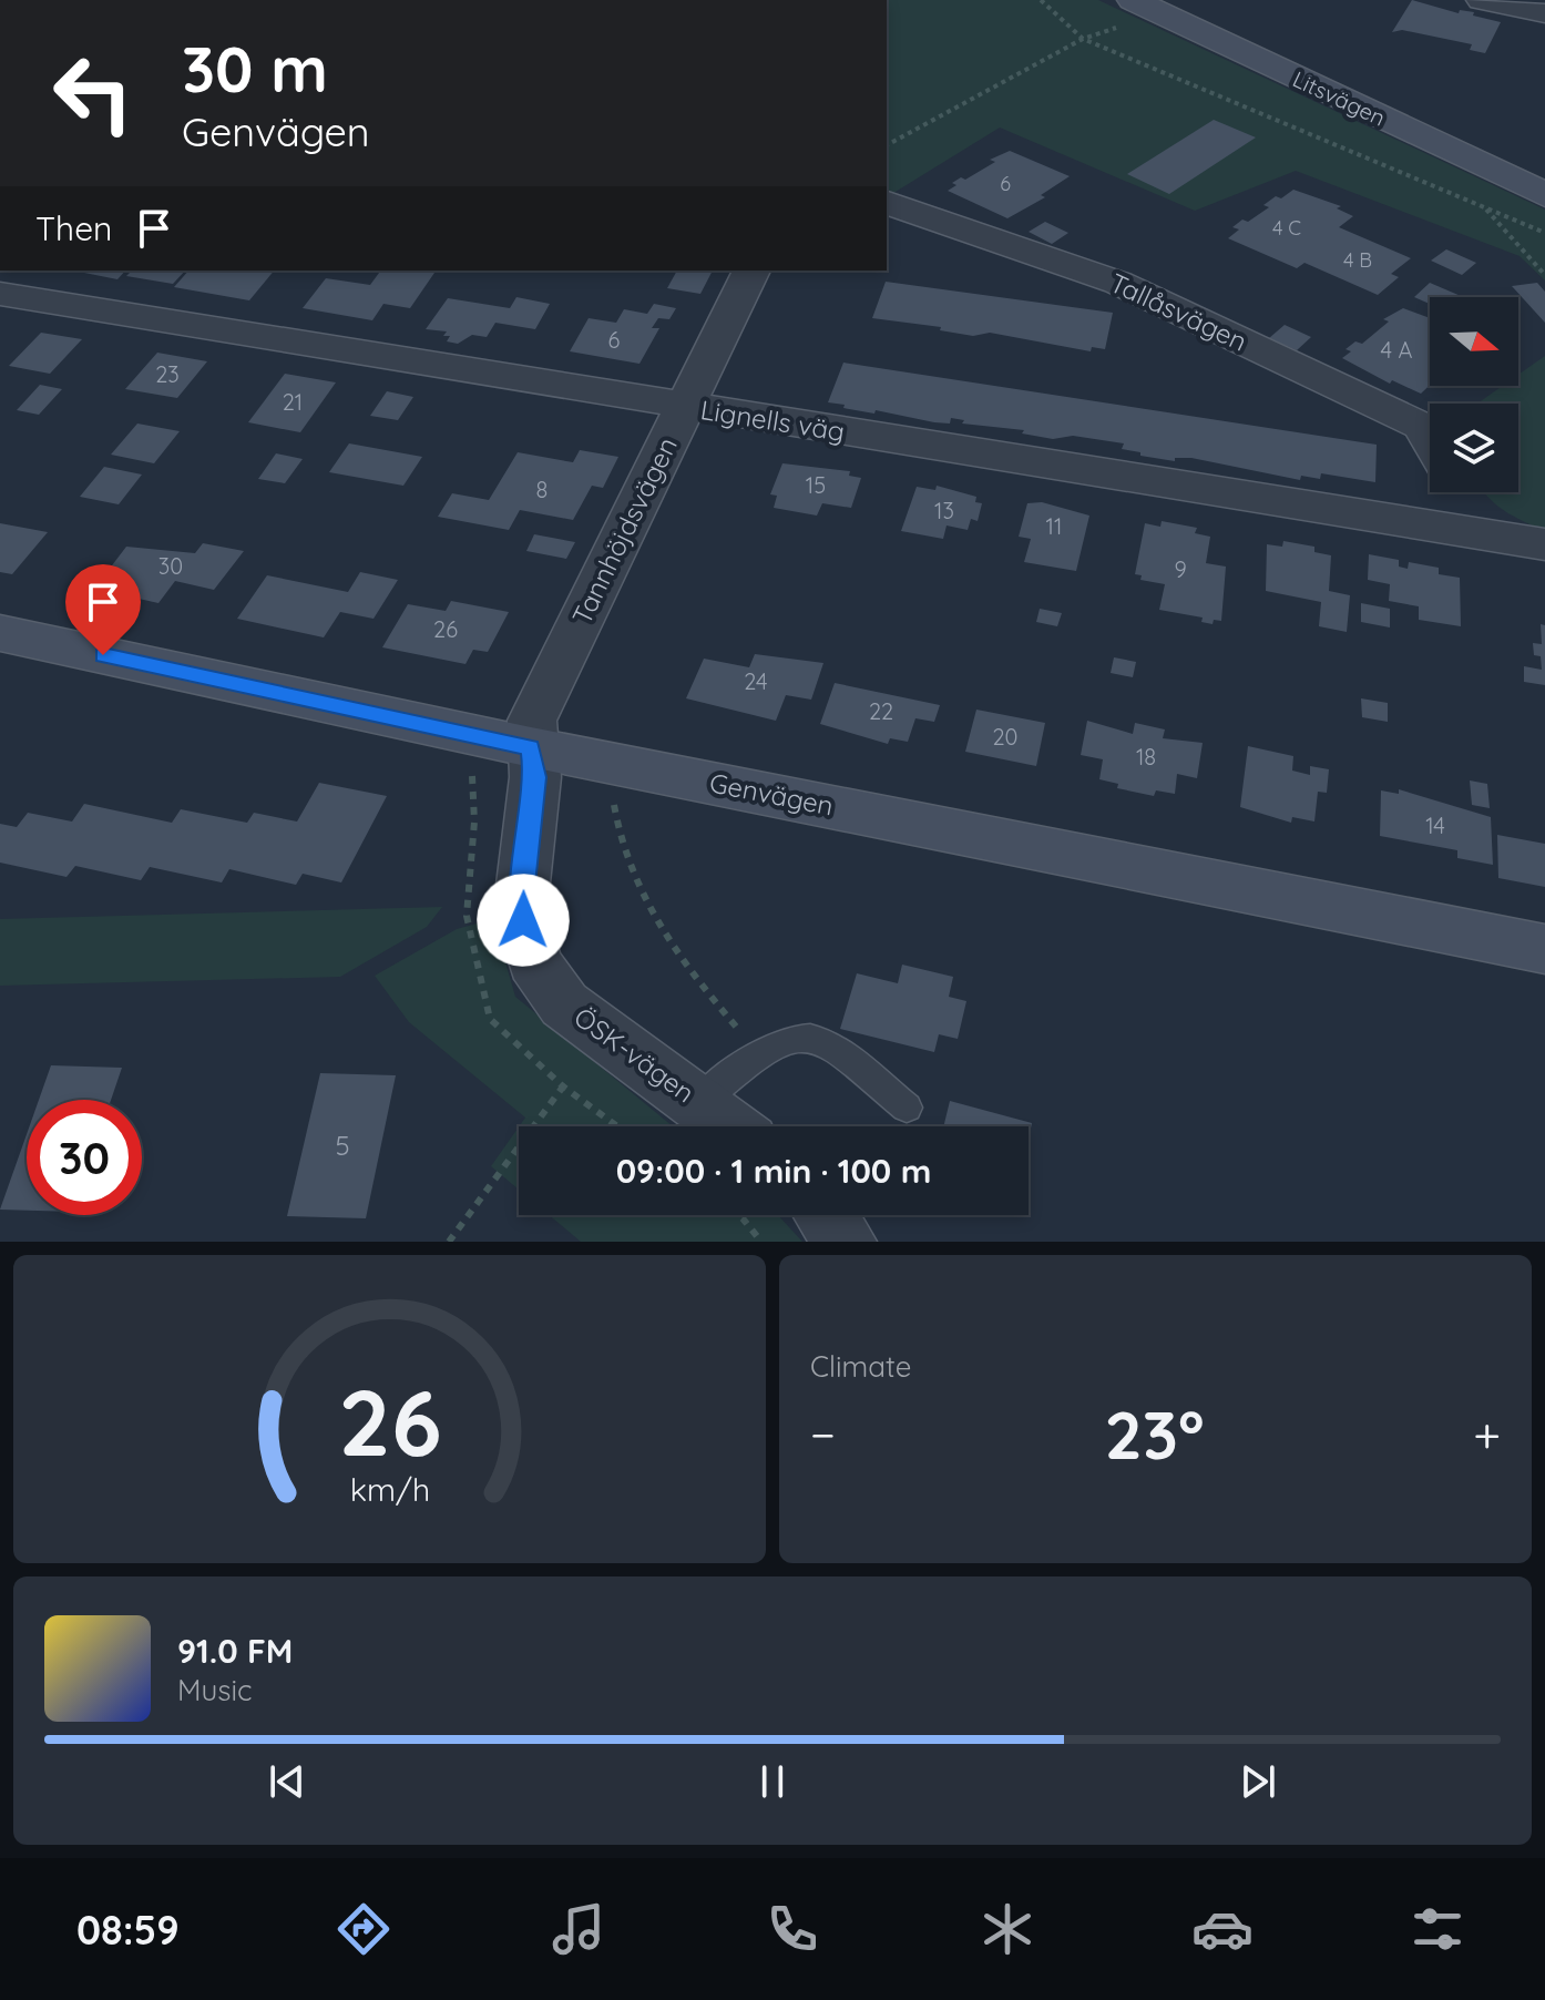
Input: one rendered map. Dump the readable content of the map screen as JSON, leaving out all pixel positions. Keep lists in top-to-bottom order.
{
  "streets": {
    "street": [
      "Litsvägen",
      "Tallåsvägen",
      "Lignells väg",
      "Tannhöjdsvägen",
      "Genvägen",
      "ÖSK-vägen"
    ]
  },
  "crossings": [
    ["Lignells väg", "Tannhöjdsvägen"],
    ["Tannhöjdsvägen", "Genvägen"],
    ["Tannhöjdsvägen", "ÖSK-vägen"],
    ["Genvägen", "ÖSK-vägen"]
  ],
  "house_numbers": [
    "6",
    "4 C",
    "4 B",
    "6",
    "4 A",
    "23",
    "21",
    "15",
    "8",
    "13",
    "11",
    "30",
    "9",
    "26",
    "24",
    "22",
    "20",
    "18",
    "14",
    "5"
  ],
  "north": "right",
  "page": {
    "turn": ["30 m", "Genvägen"],
    "then": "Then",
    "limit": "30",
    "trip": "09:00 · 1 min · 100 m",
    "tile": "Climate",
    "heat": ["−", "23°", "+"],
    "song": ["91.0 FM", "Music"],
    "tabs": "08:59",
    "gauge": ["26", "km/h"]
  }
}
